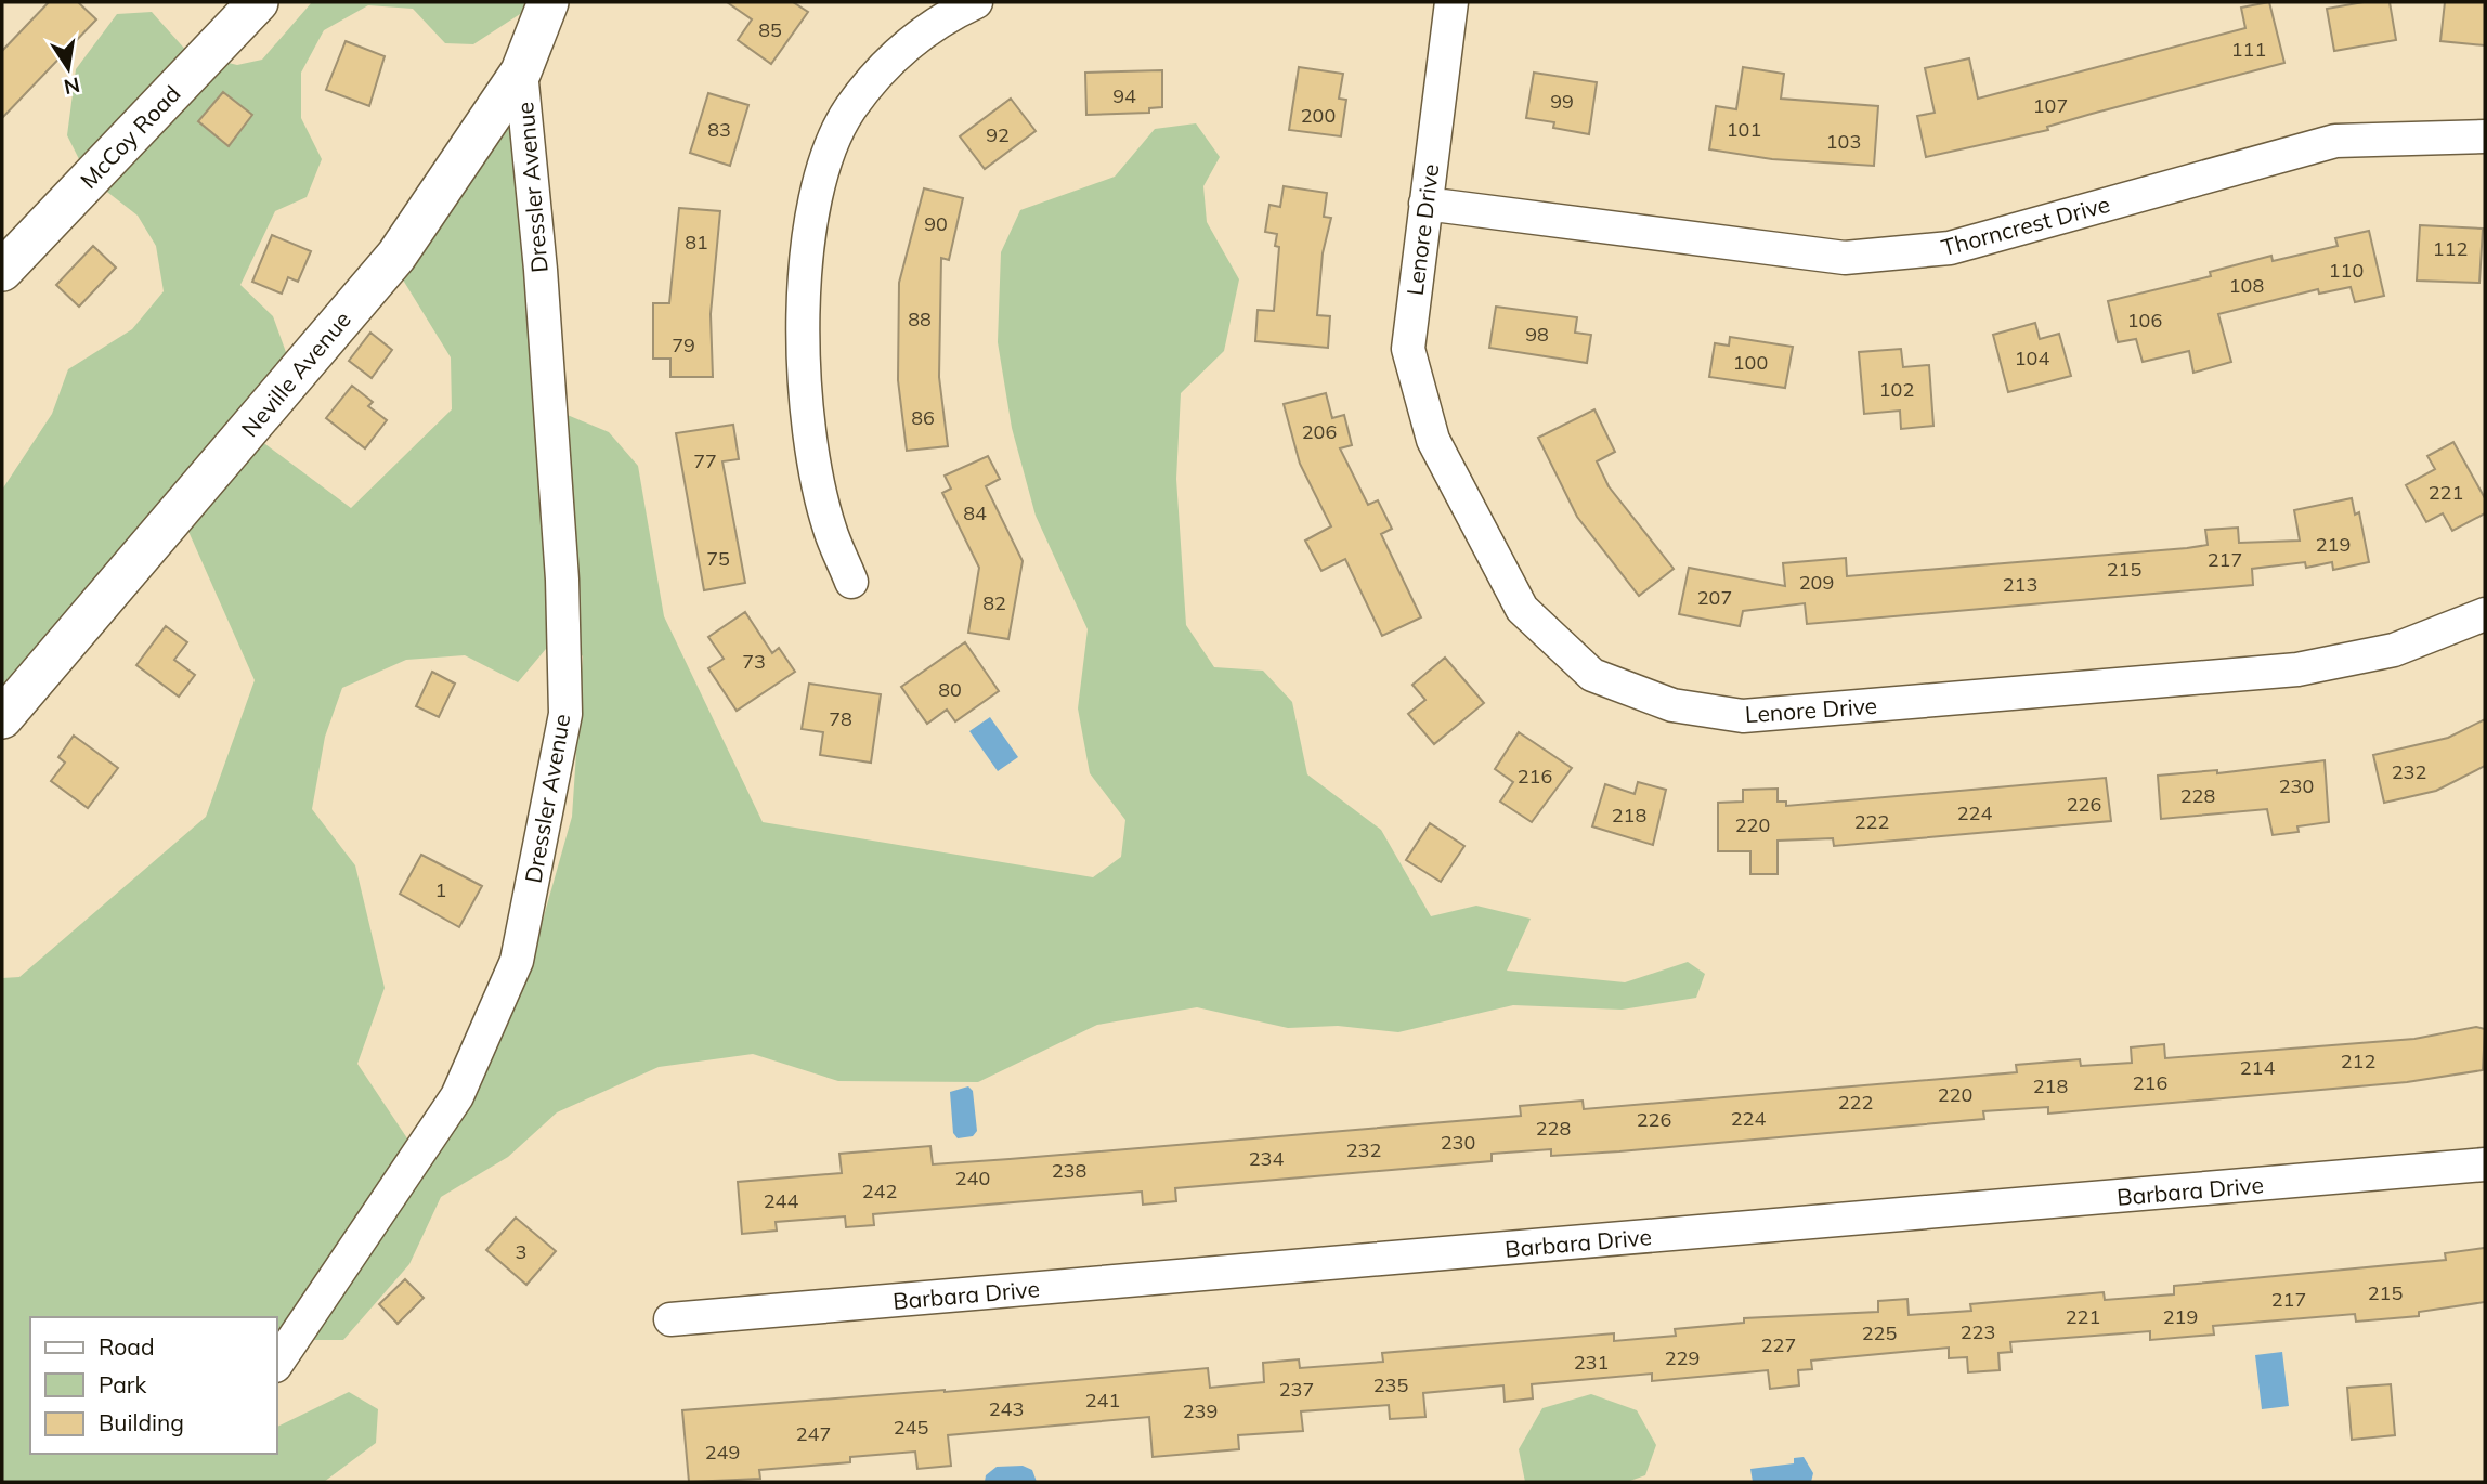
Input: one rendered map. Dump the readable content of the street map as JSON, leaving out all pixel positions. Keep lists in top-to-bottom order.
{
  "streets": {
    "street": [
      "McCoy Road",
      "Dressler Avenue",
      "Thorncrest Drive",
      "Lenore Drive",
      "Neville Avenue",
      "Barbara Drive"
    ]
  },
  "crossings": [
    ["Dressler Avenue", "Neville Avenue"],
    ["Thorncrest Drive", "Lenore Drive"]
  ],
  "house_numbers": [
    "85",
    "111",
    "94",
    "99",
    "107",
    "200",
    "83",
    "101",
    "92",
    "103",
    "90",
    "81",
    "112",
    "110",
    "108",
    "88",
    "106",
    "98",
    "79",
    "104",
    "100",
    "102",
    "86",
    "206",
    "77",
    "221",
    "84",
    "219",
    "75",
    "217",
    "215",
    "209",
    "213",
    "207",
    "82",
    "73",
    "80",
    "78",
    "232",
    "216",
    "230",
    "228",
    "226",
    "224",
    "218",
    "222",
    "220",
    "1",
    "212",
    "214",
    "216",
    "218",
    "220",
    "222",
    "224",
    "226",
    "228",
    "230",
    "232",
    "234",
    "238",
    "240",
    "242",
    "244",
    "3",
    "215",
    "217",
    "221",
    "219",
    "223",
    "225",
    "227",
    "229",
    "231",
    "235",
    "237",
    "241",
    "243",
    "239",
    "245",
    "247",
    "249"
  ],
  "legend": ["Road", "Park", "Building"],
  "north": "bottom"
}
